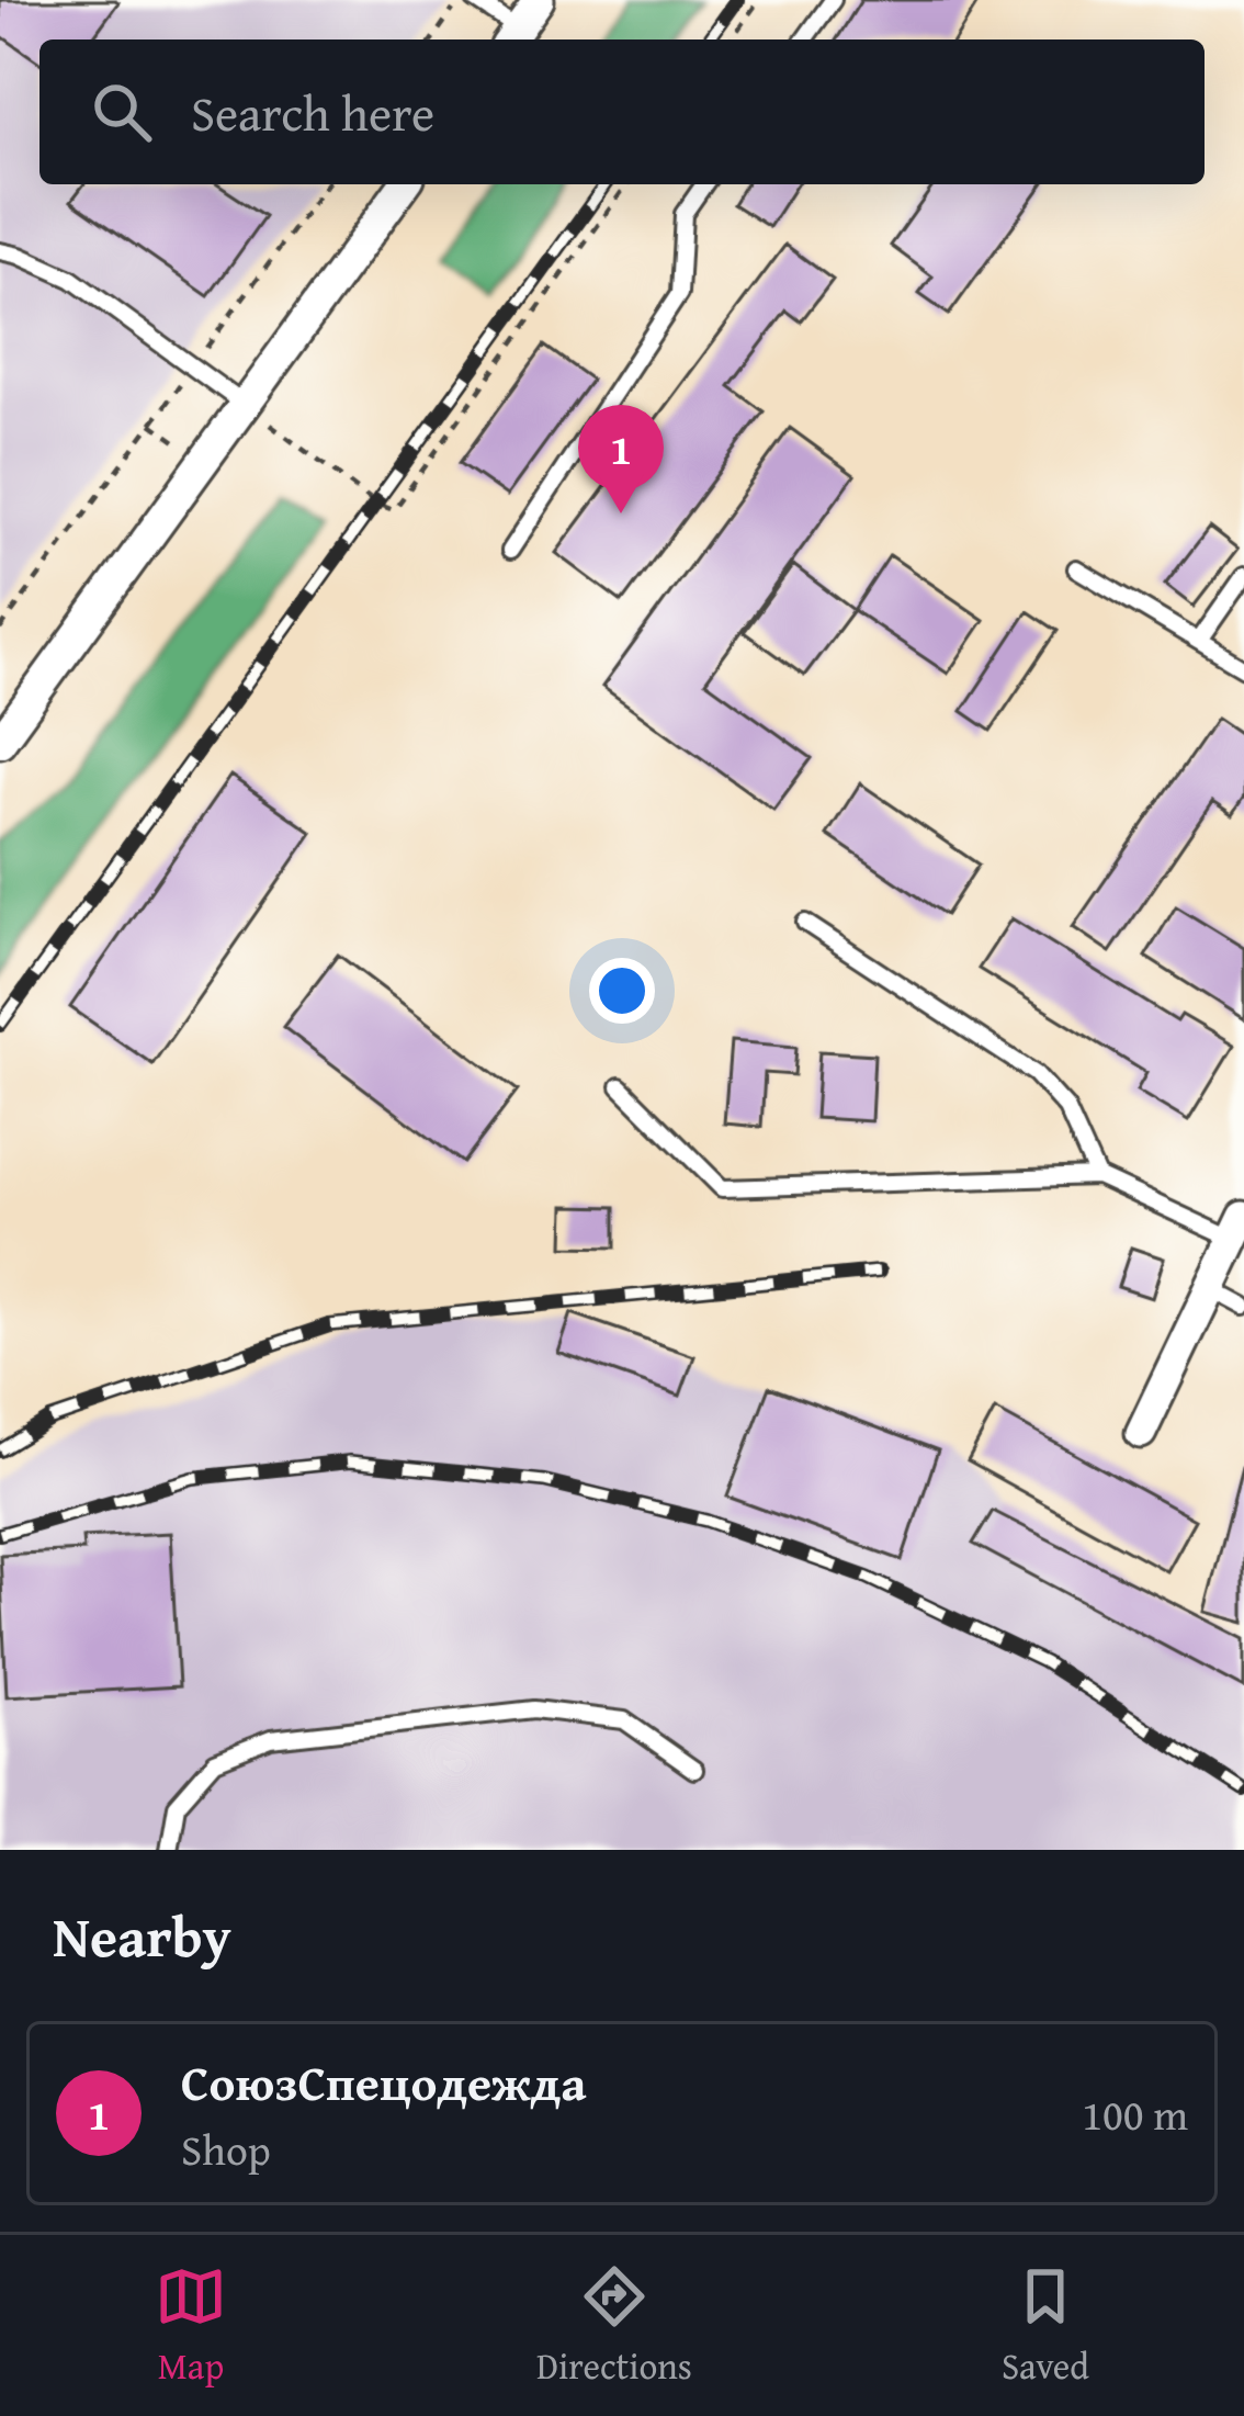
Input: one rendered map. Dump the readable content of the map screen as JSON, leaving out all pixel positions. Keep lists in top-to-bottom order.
{
  "page": {
    "search": "Search here",
    "pins": "1",
    "heading": "Nearby",
    "list": [
      {
        "mark": "1",
        "name": "СоюзСпецодежда",
        "note": "Shop",
        "value": "100 m"
      }
    ],
    "nav": ["Map", "Directions", "Saved"]
  }
}
